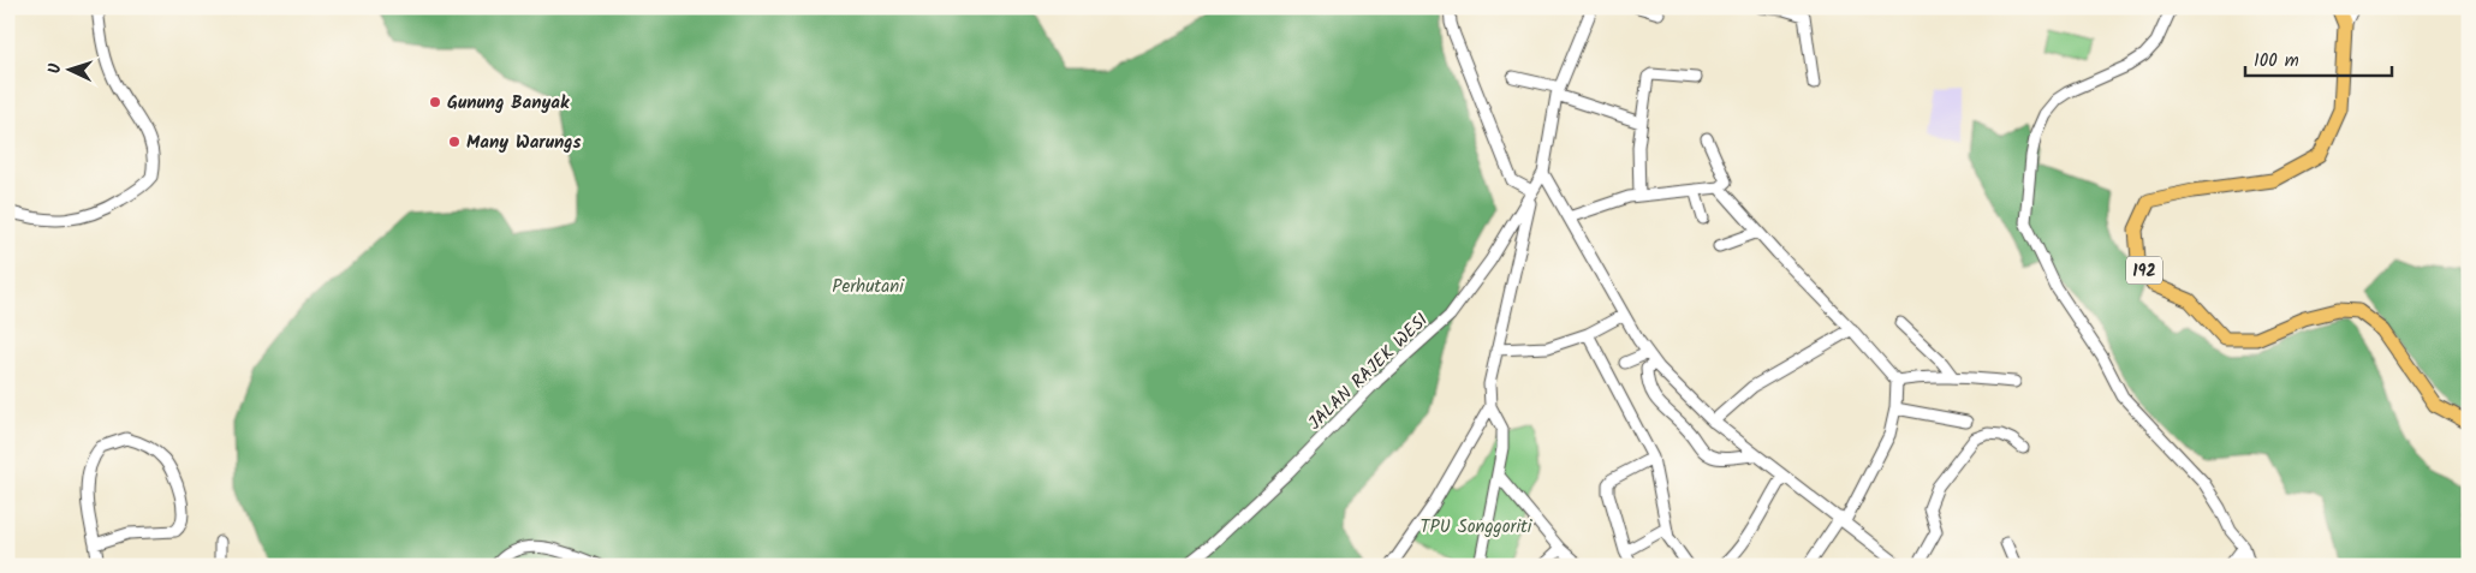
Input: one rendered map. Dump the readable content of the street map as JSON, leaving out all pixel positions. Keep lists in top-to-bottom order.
{
  "streets": {
    "main road": ["192"],
    "street": ["JALAN RAJEK WESI"]
  },
  "parks": ["Perhutani", "TPU Songgoriti"],
  "places": ["Gunung Banyak", "Many Warungs"],
  "scale_bar": "100 m",
  "north": "left"
}
